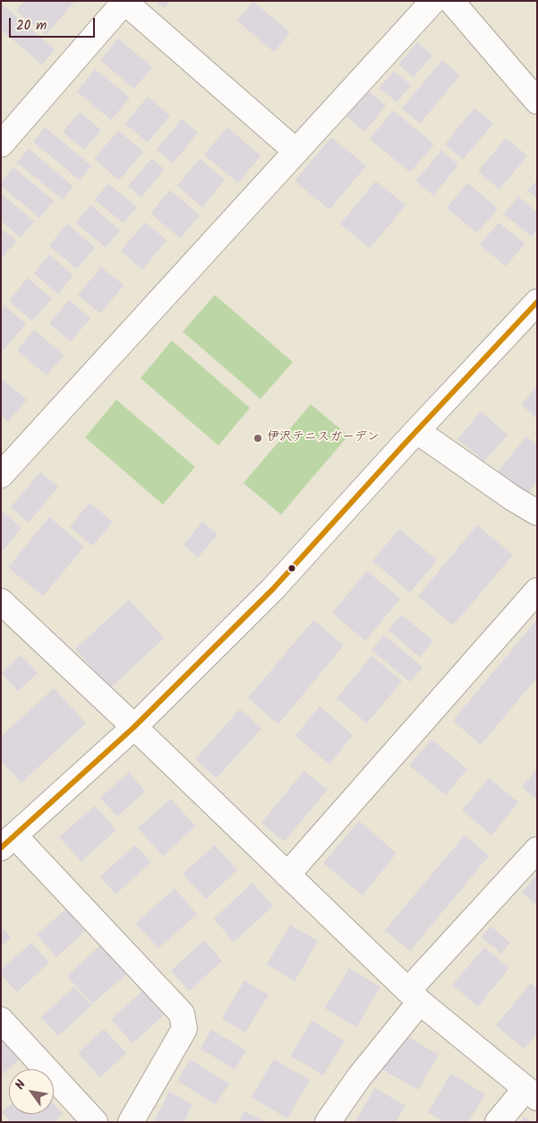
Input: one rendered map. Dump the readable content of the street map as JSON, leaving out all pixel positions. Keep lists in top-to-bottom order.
{
  "places": ["伊沢テニスガーデン"],
  "scale_bar": "20 m",
  "north": "top left"
}
